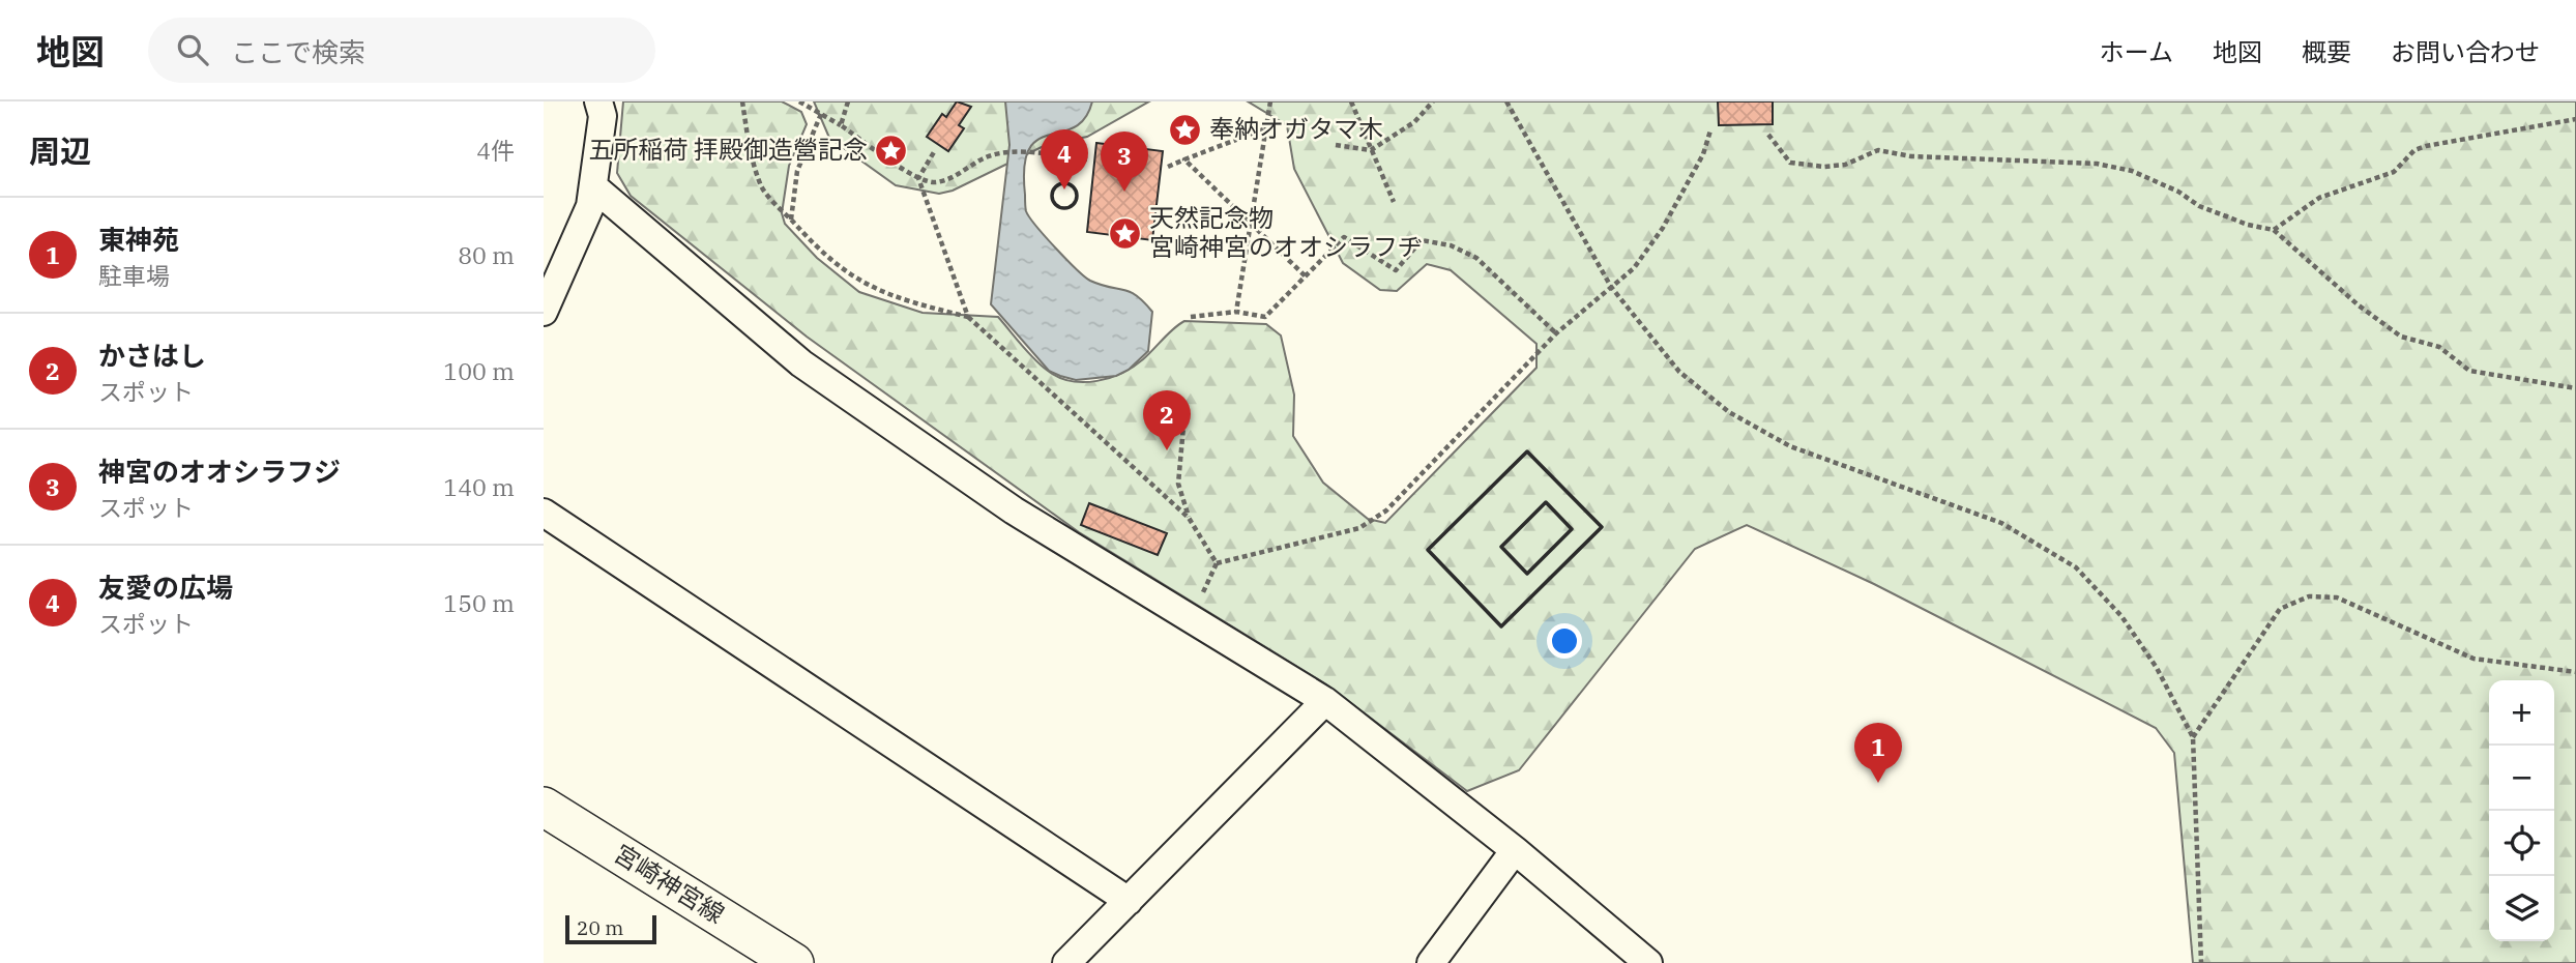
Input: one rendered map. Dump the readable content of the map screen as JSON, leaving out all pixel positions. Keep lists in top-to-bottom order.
{
  "streets": {
    "main road": ["宮崎神宮線"]
  },
  "places": {
    "place": ["奉納オガタマ木", "五所稲荷 拝殿御造營記念", "天然記念物 宮崎神宮のオオシラフヂ"]
  },
  "scale_bar": "20 m",
  "page": {
    "header": "地図",
    "search": "ここで検索",
    "nav": [
      "ホーム",
      "地図",
      "概要",
      "お問い合わせ"
    ],
    "heading": ["周辺", "4件"],
    "pins": [
      "4",
      "3",
      "2",
      "1"
    ],
    "list": [
      {
        "mark": "1",
        "name": "東神苑",
        "note": "駐車場",
        "value": "80 m"
      },
      {
        "mark": "2",
        "name": "かさはし",
        "note": "スポット",
        "value": "100 m"
      },
      {
        "mark": "3",
        "name": "神宮のオオシラフジ",
        "note": "スポット",
        "value": "140 m"
      },
      {
        "mark": "4",
        "name": "友愛の広場",
        "note": "スポット",
        "value": "150 m"
      }
    ],
    "map_buttons": ["+", "−"],
    "scale": "20 m"
  }
}
